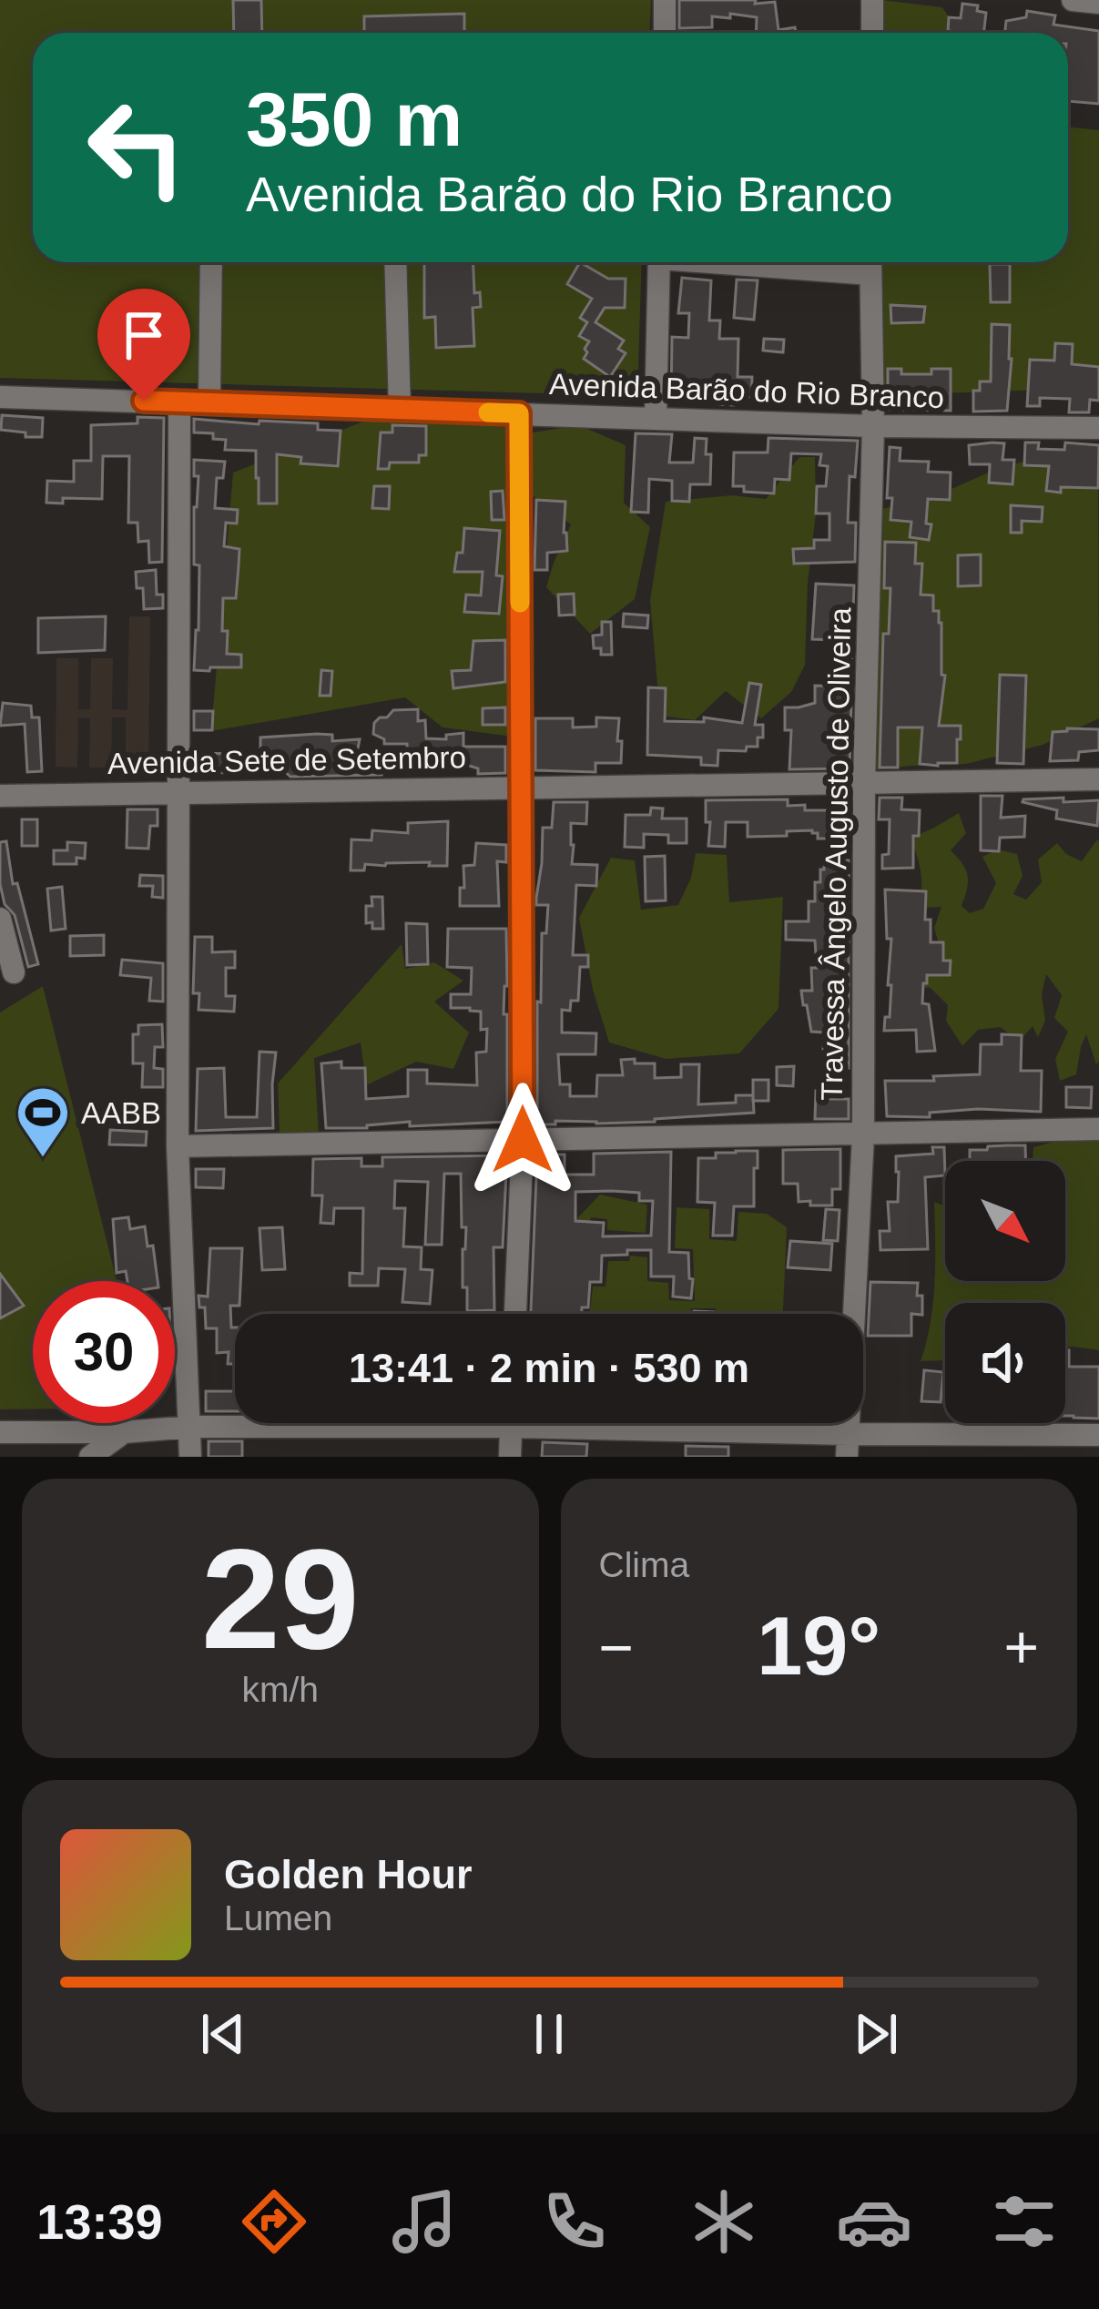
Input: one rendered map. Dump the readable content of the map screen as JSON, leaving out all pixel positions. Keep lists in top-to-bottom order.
{
  "streets": {
    "street": ["Avenida Barão do Rio Branco", "Avenida Sete de Setembro", "Travessa Ângelo Augusto de Oliveira"]
  },
  "crossings": [
    ["Avenida Barão do Rio Branco", "Travessa Ângelo Augusto de Oliveira"],
    ["Avenida Sete de Setembro", "Travessa Ângelo Augusto de Oliveira"]
  ],
  "places": {
    "sports": ["AABB"]
  },
  "north": "bottom right",
  "page": {
    "turn": ["350 m", "Avenida Barão do Rio Branco"],
    "limit": "30",
    "trip": "13:41 · 2 min · 530 m",
    "tile": [
      ["29", "km/h"],
      "Clima"
    ],
    "heat": ["−", "19°", "+"],
    "song": ["Golden Hour", "Lumen"],
    "tabs": "13:39"
  }
}
